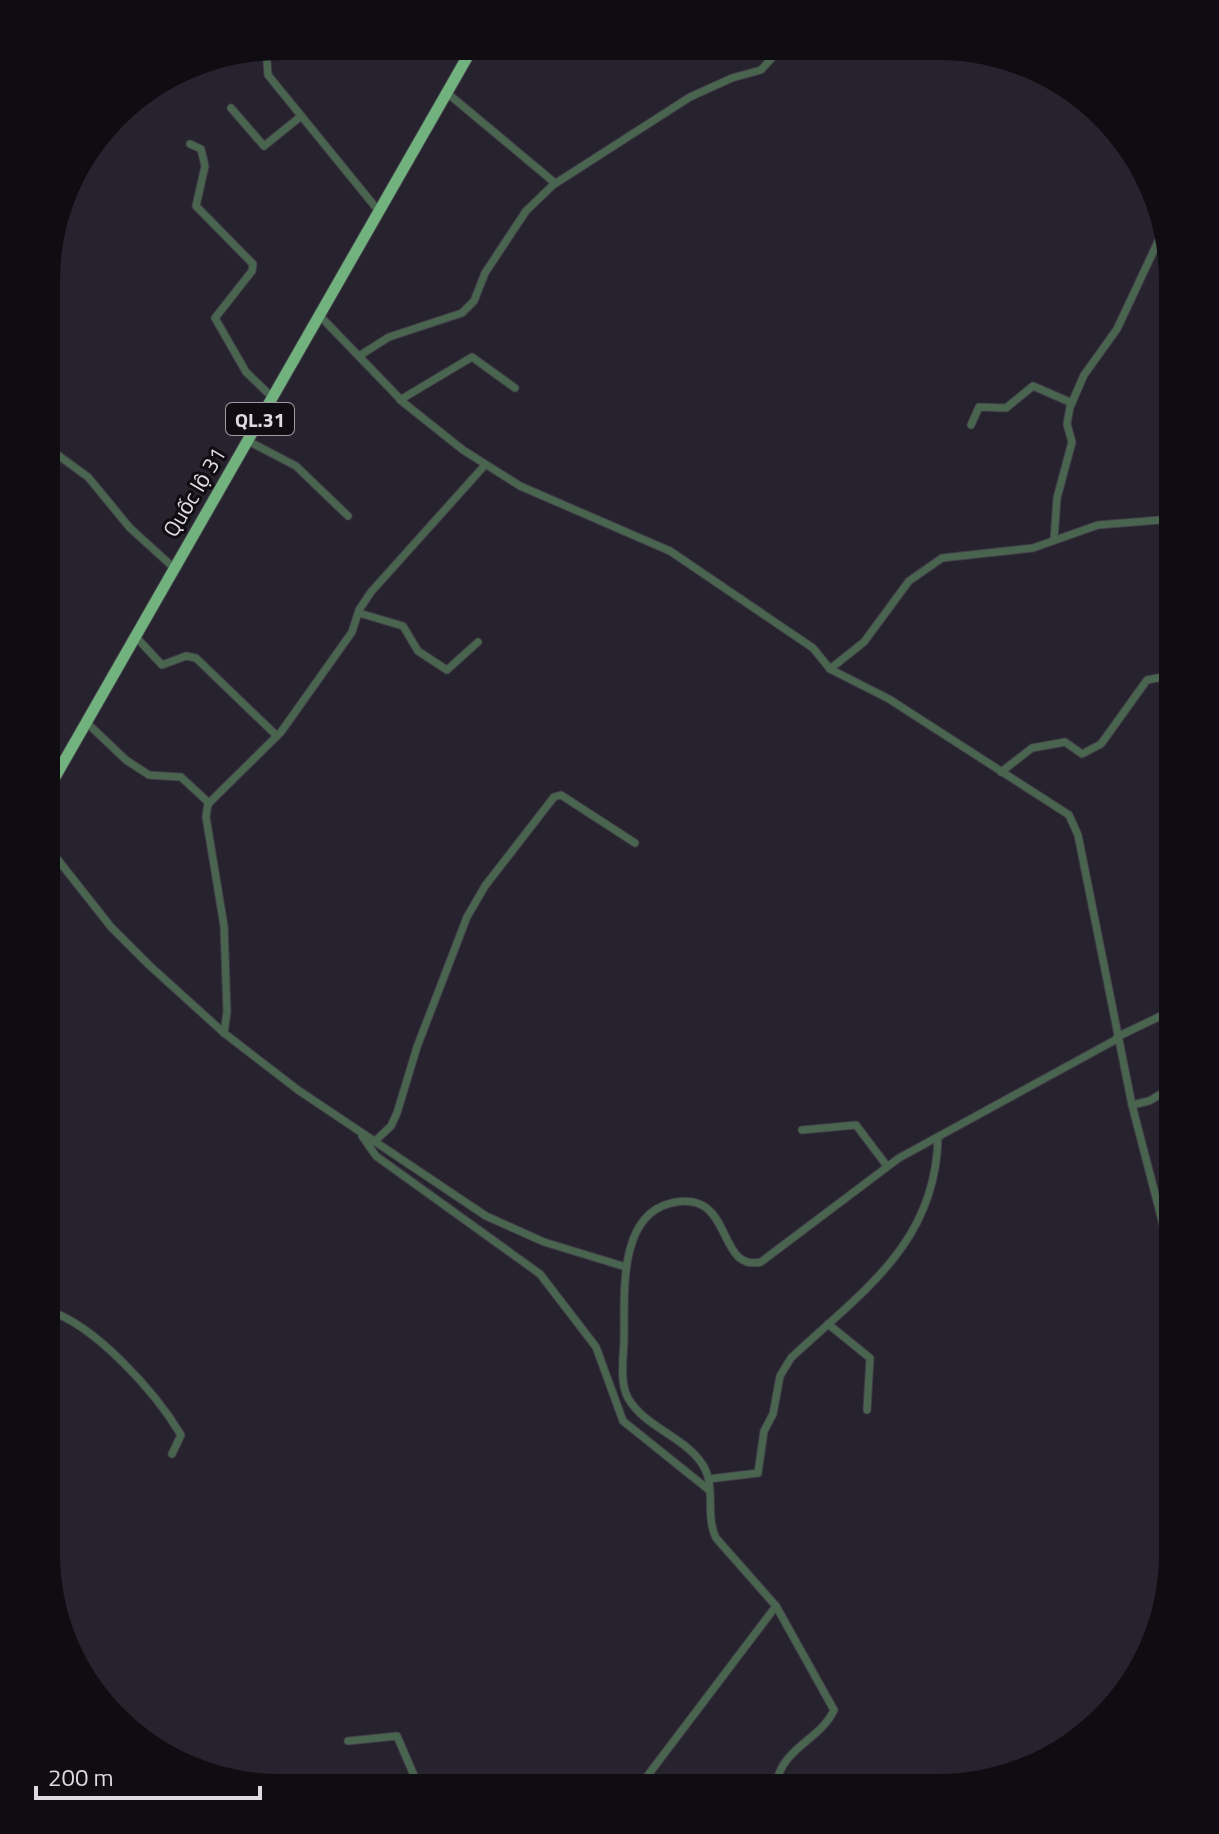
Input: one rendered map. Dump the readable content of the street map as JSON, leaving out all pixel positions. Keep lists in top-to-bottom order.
{
  "streets": {
    "highway": ["QL.31", "Quốc lộ 31"]
  },
  "scale_bar": "200 m"
}
